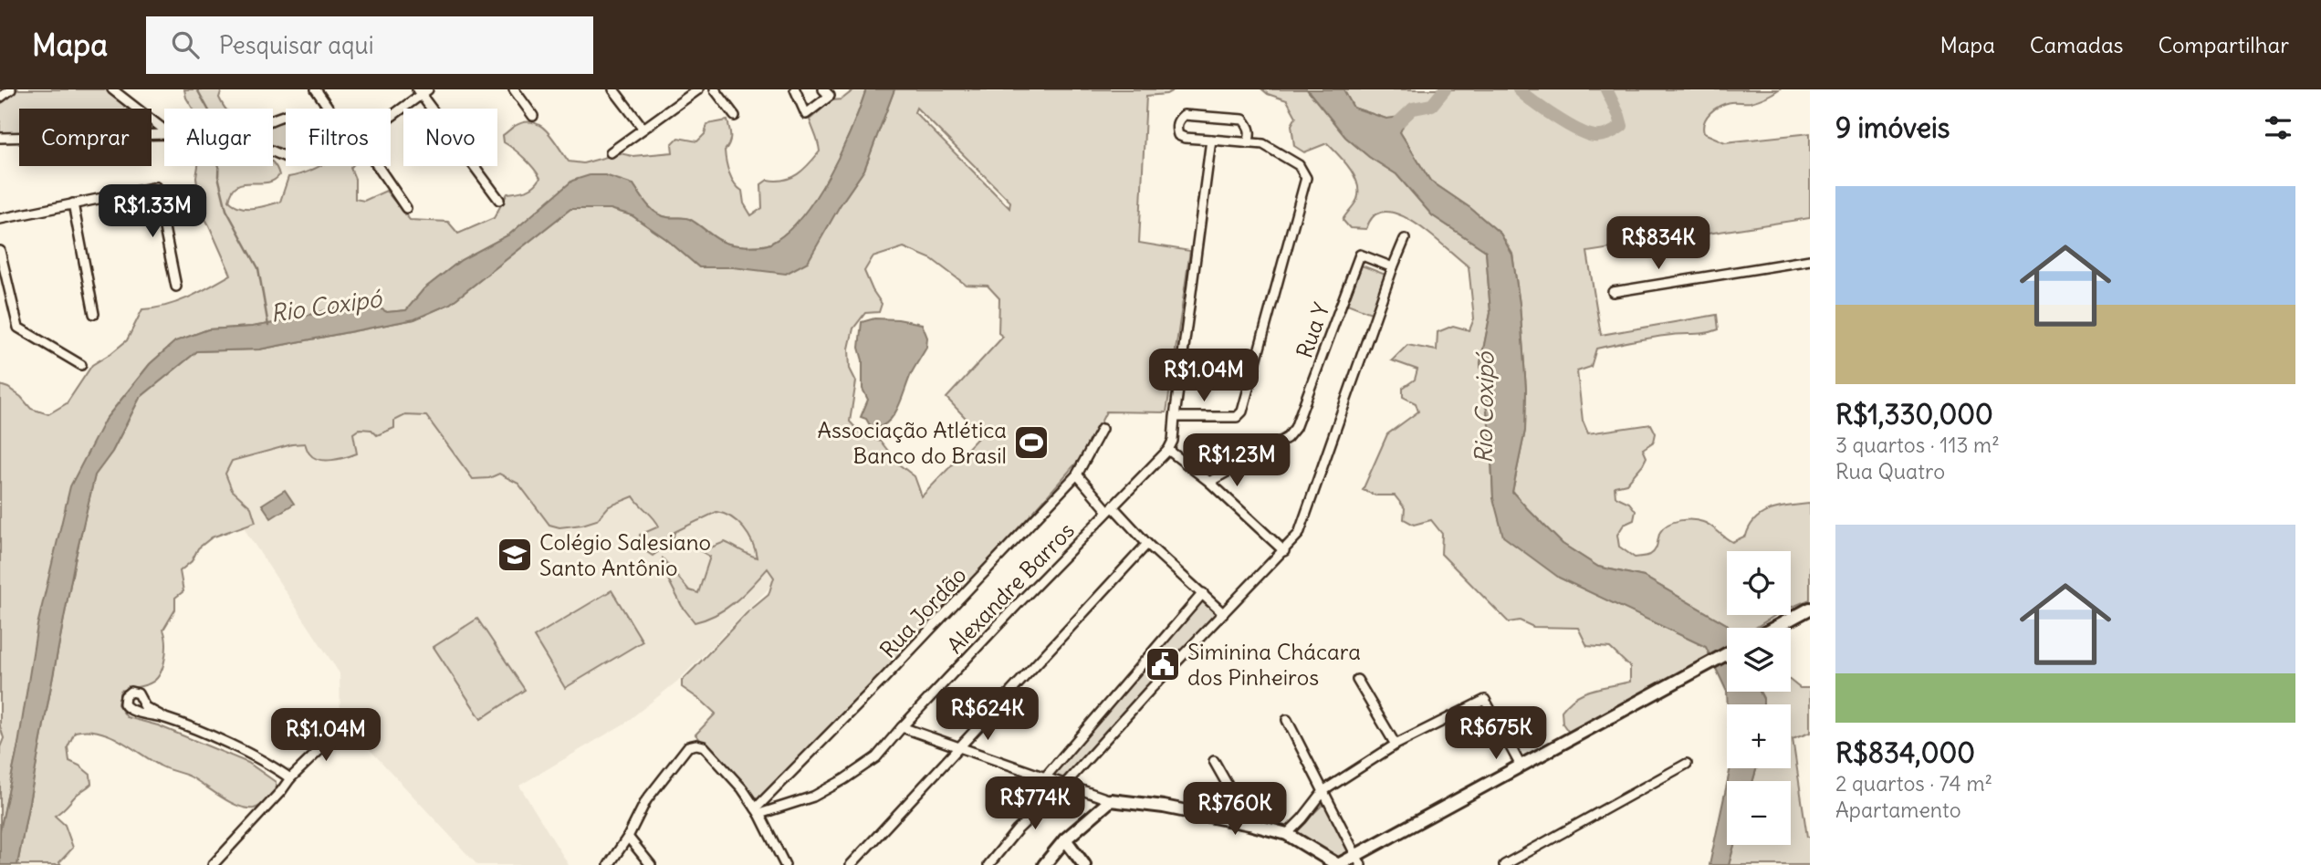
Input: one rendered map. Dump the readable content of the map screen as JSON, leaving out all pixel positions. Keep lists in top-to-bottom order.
{
  "streets": {
    "street": ["Rua Y", "Alexandre Barros", "Rua Jordão"]
  },
  "crossings": [
    ["Alexandre Barros", "Rua Jordão"]
  ],
  "water": ["Rio Coxipó"],
  "places": {
    "sports": ["Associação Atlética Banco do Brasil"],
    "school or university": ["Colégio Salesiano Santo Antônio"],
    "public building": ["Siminina Chácara dos Pinheiros"]
  },
  "page": {
    "header": "Mapa",
    "search": "Pesquisar aqui",
    "nav": ["Mapa", "Camadas", "Compartilhar"],
    "heading": "9 imóveis",
    "chip": [
      "Comprar",
      "Alugar",
      "Filtros",
      "Novo"
    ],
    "list": [
      {
        "name": "R$1,330,000",
        "note": "3 quartos · 113 m² · Rua Quatro"
      },
      {
        "name": "R$834,000",
        "note": "2 quartos · 74 m² · Apartamento"
      }
    ],
    "price": [
      "R$1.33M",
      "R$834K",
      "R$1.04M",
      "R$1.23M",
      "R$624K",
      "R$675K",
      "R$1.04M",
      "R$774K",
      "R$760K"
    ],
    "map_buttons": ["+", "−"]
  }
}
